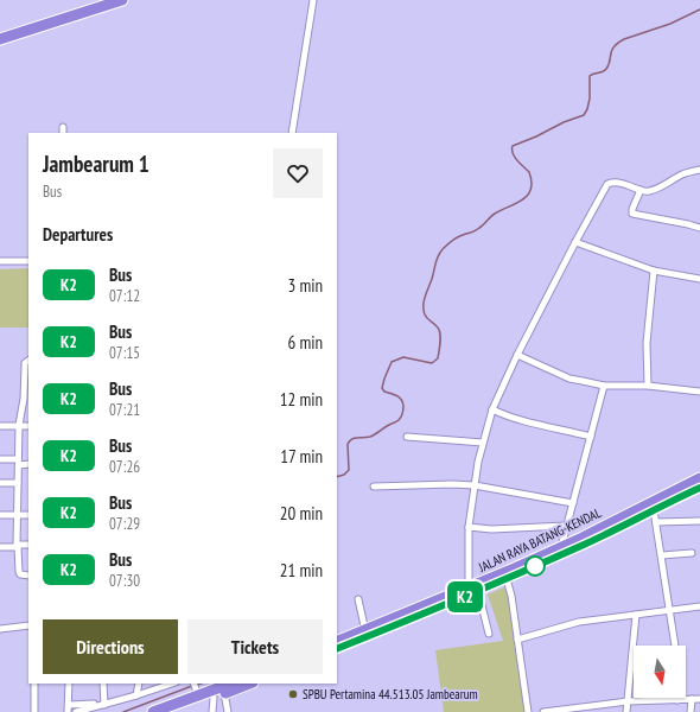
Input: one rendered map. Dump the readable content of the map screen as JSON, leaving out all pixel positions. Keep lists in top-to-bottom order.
{
  "streets": {
    "highway": ["JALAN RAYA BATANG-KENDAL"]
  },
  "places": ["SPBU Pertamina 44.513.05 Jambearum"],
  "lines": ["bus line K2"],
  "north": "bottom",
  "page": {
    "on_map": "K2",
    "heading": [
      ["Jambearum 1", "Bus"],
      "Departures"
    ],
    "list": [
      {
        "mark": "K2",
        "name": "Bus",
        "note": "07:12",
        "value": "3 min"
      },
      {
        "mark": "K2",
        "name": "Bus",
        "note": "07:15",
        "value": "6 min"
      },
      {
        "mark": "K2",
        "name": "Bus",
        "note": "07:21",
        "value": "12 min"
      },
      {
        "mark": "K2",
        "name": "Bus",
        "note": "07:26",
        "value": "17 min"
      },
      {
        "mark": "K2",
        "name": "Bus",
        "note": "07:29",
        "value": "20 min"
      },
      {
        "mark": "K2",
        "name": "Bus",
        "note": "07:30",
        "value": "21 min"
      }
    ],
    "buttons": ["Directions", "Tickets"]
  }
}
